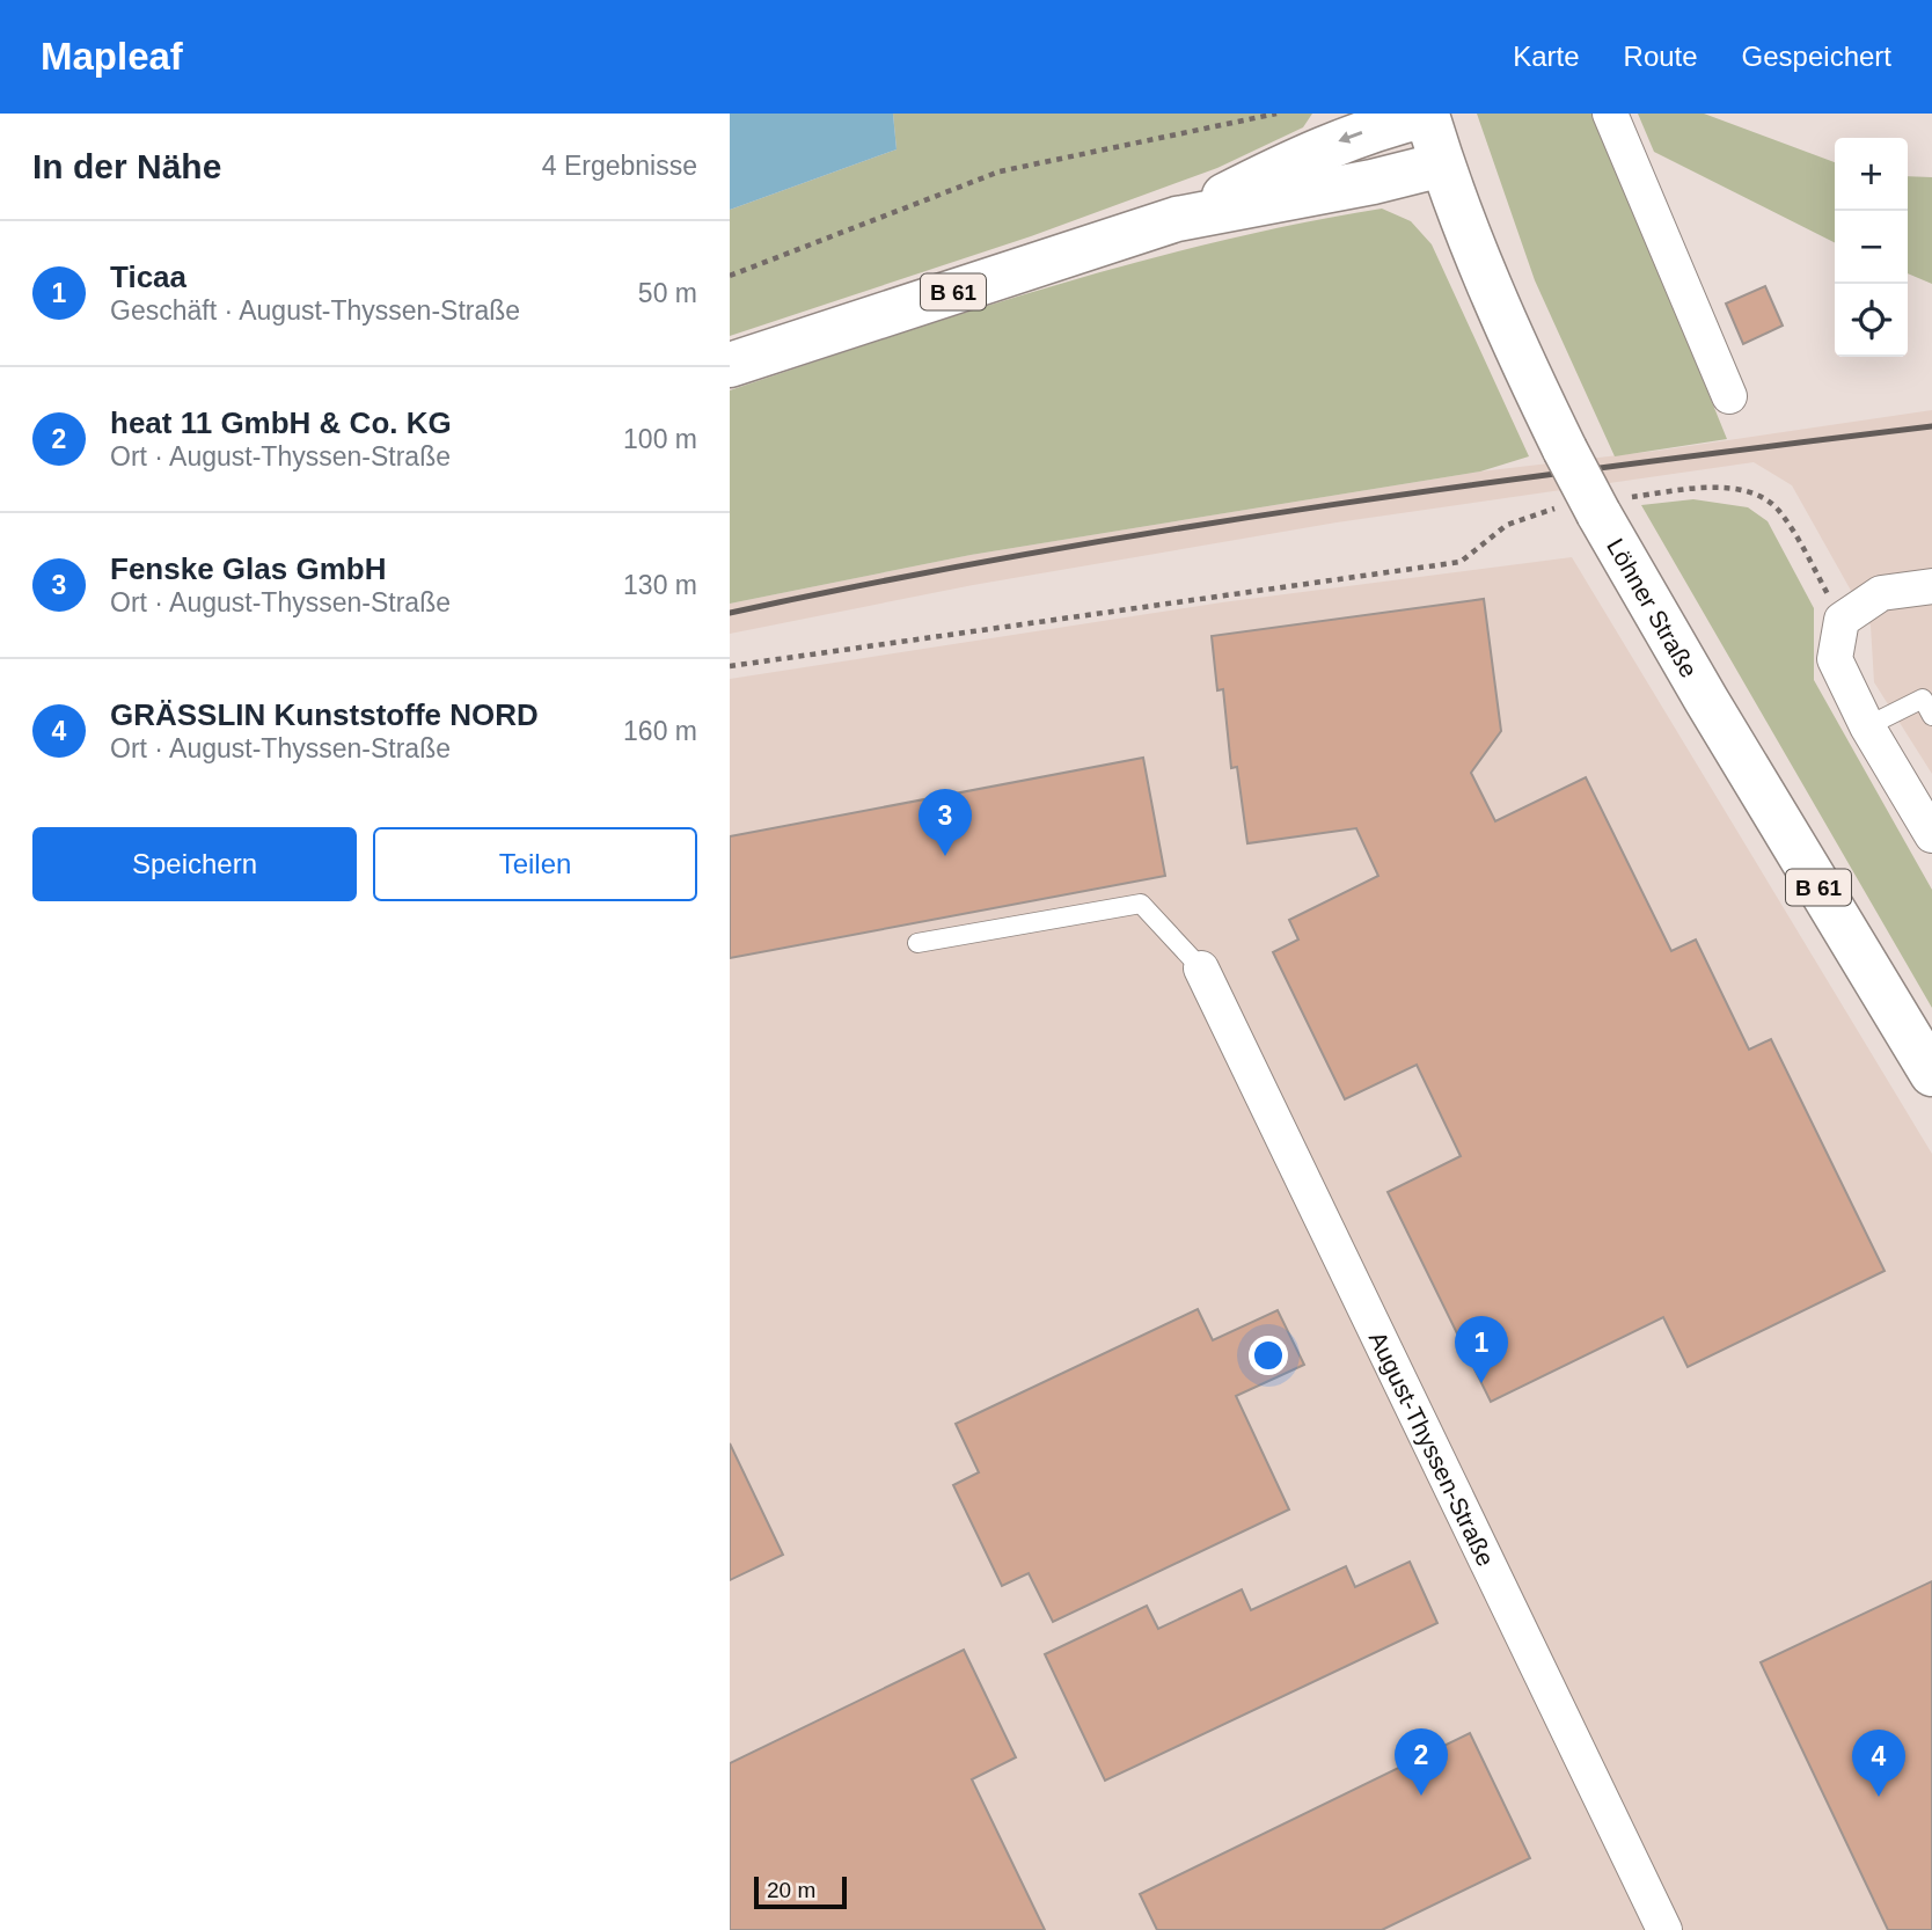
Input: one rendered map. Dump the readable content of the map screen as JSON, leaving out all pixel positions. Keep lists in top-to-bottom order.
{
  "streets": {
    "main road": ["B 61", "Löhner Straße"],
    "street": ["August-Thyssen-Straße"]
  },
  "crossings": [
    ["B 61", "Löhner Straße"]
  ],
  "scale_bar": "20 m",
  "page": {
    "header": "Mapleaf",
    "nav": ["Karte", "Route", "Gespeichert"],
    "heading": ["In der Nähe", "4 Ergebnisse"],
    "map_buttons": ["+", "−"],
    "list": [
      {
        "mark": "1",
        "name": "Ticaa",
        "note": "Geschäft · August-Thyssen-Straße",
        "value": "50 m"
      },
      {
        "mark": "2",
        "name": "heat 11 GmbH & Co. KG",
        "note": "Ort · August-Thyssen-Straße",
        "value": "100 m"
      },
      {
        "mark": "3",
        "name": "Fenske Glas GmbH",
        "note": "Ort · August-Thyssen-Straße",
        "value": "130 m"
      },
      {
        "mark": "4",
        "name": "GRÄSSLIN Kunststoffe NORD",
        "note": "Ort · August-Thyssen-Straße",
        "value": "160 m"
      }
    ],
    "pins": [
      "3",
      "1",
      "2",
      "4"
    ],
    "buttons": ["Speichern", "Teilen"],
    "scale": "20 m"
  }
}
